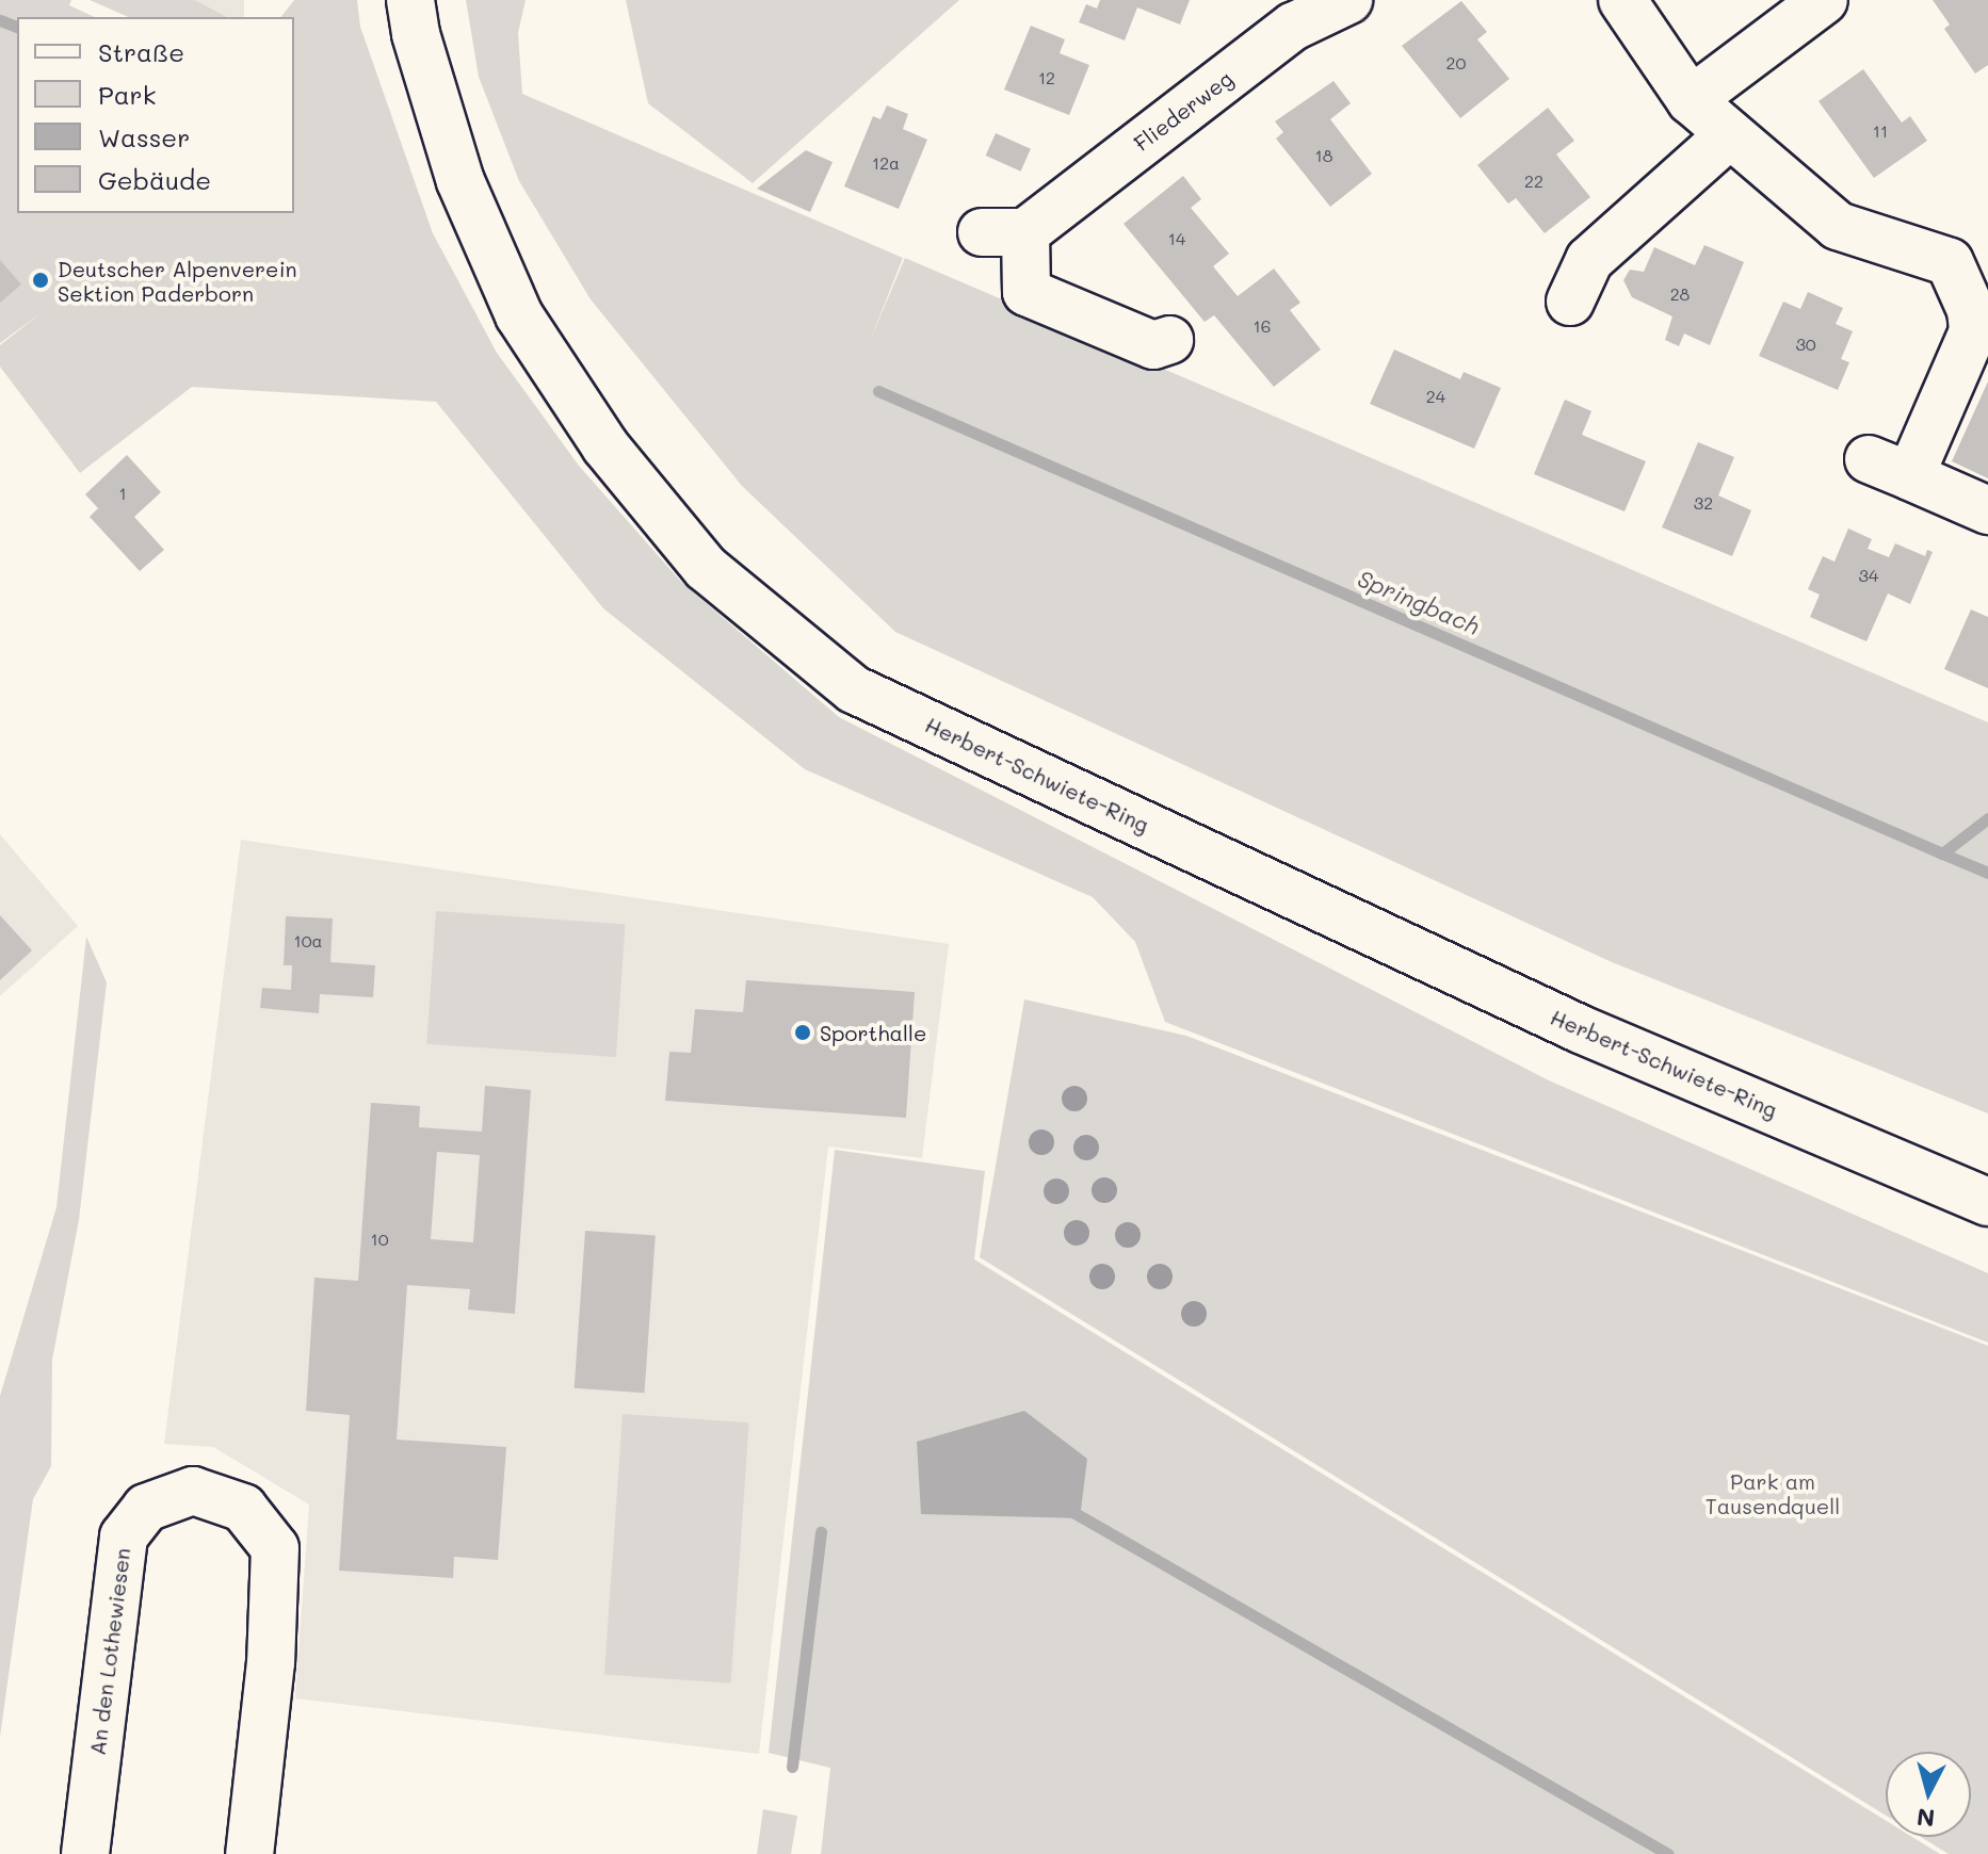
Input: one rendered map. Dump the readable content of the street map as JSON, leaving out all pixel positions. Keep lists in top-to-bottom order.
{
  "streets": {
    "street": ["Fliederweg", "Herbert-Schwiete-Ring", "An den Lothewiesen"]
  },
  "water": ["Springbach"],
  "parks": ["Park am Tausendquell"],
  "places": ["Deutscher Alpenverein Sektion Paderborn", "Sporthalle"],
  "house_numbers": [
    "20",
    "12",
    "11",
    "18",
    "12a",
    "22",
    "14",
    "28",
    "16",
    "30",
    "24",
    "1",
    "32",
    "34",
    "10a",
    "10"
  ],
  "legend": [
    "Straße",
    "Park",
    "Wasser",
    "Gebäude"
  ],
  "north": "bottom"
}
